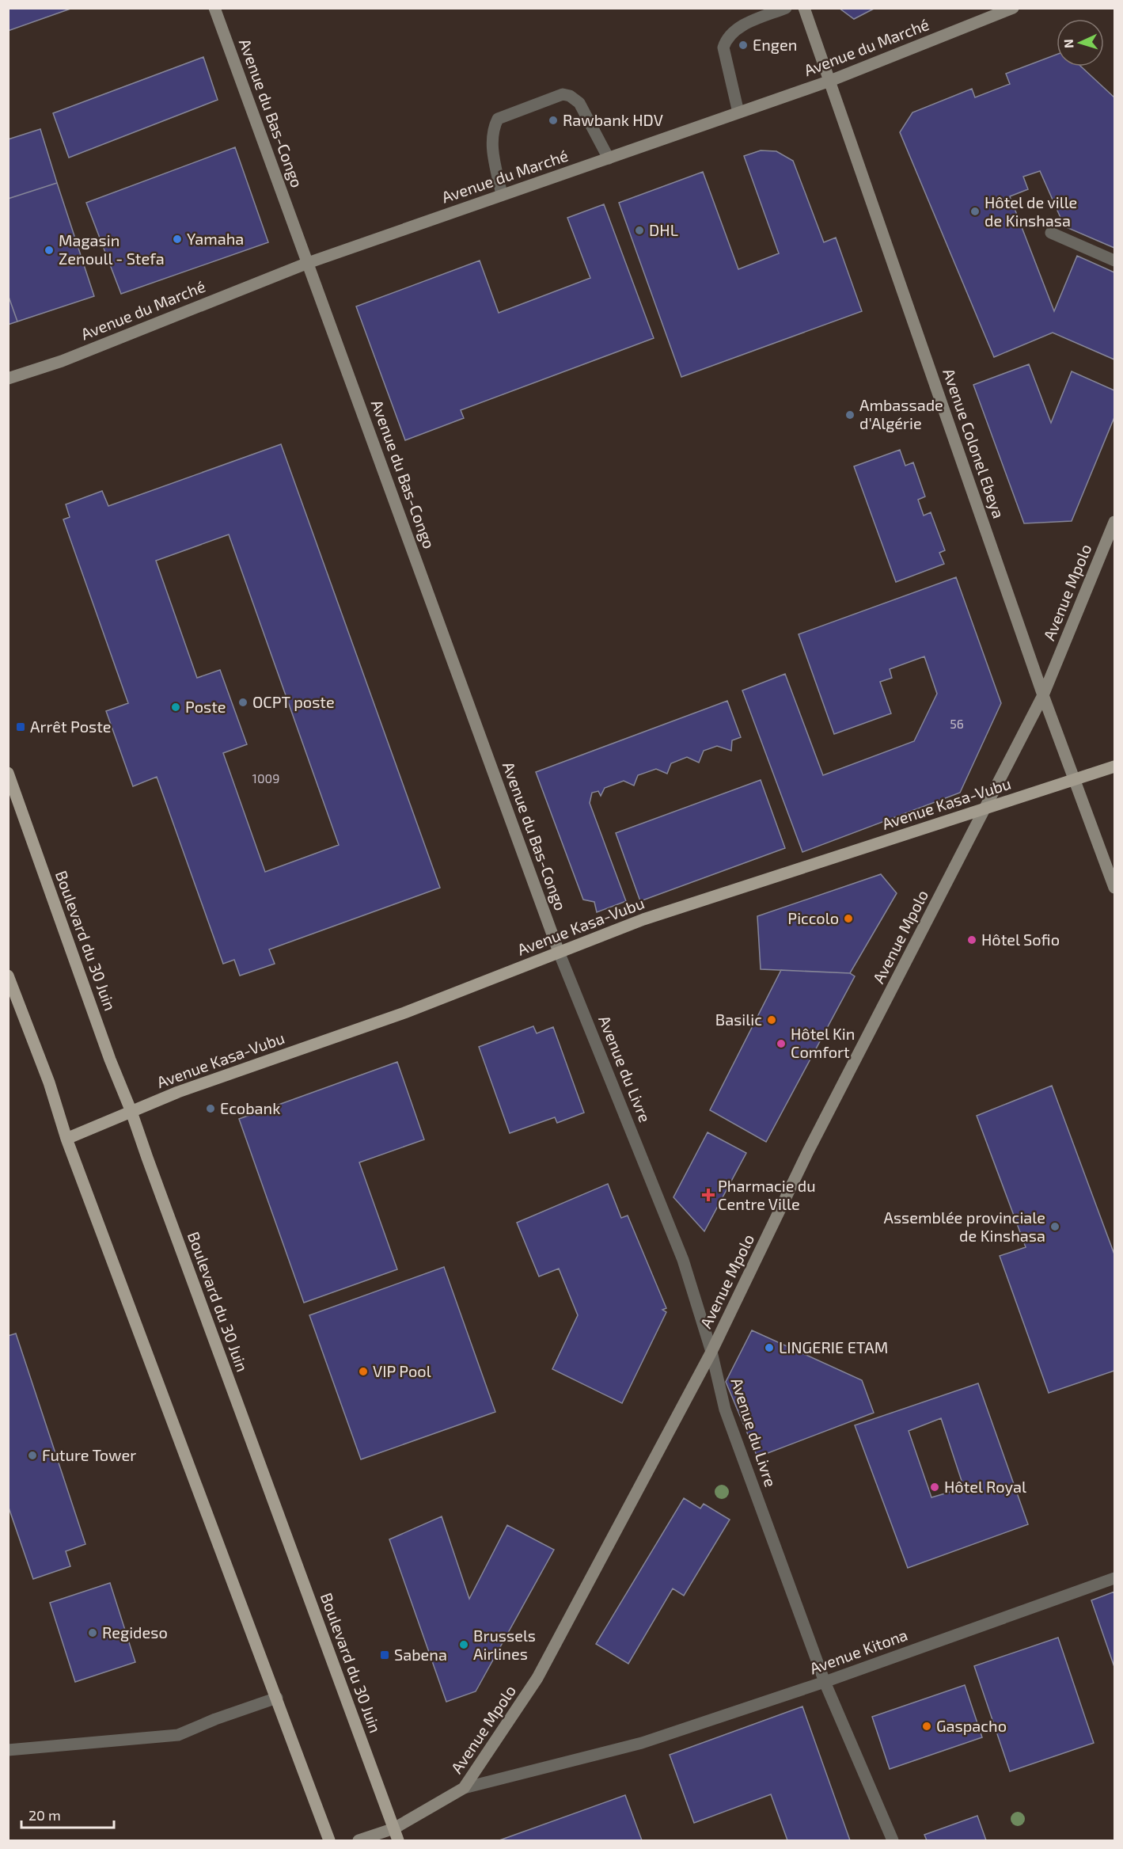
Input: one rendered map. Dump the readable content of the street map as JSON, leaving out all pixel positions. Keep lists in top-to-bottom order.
{
  "streets": {
    "main road": ["Avenue Kasa-Vubu", "Boulevard du 30 Juin"],
    "street": [
      "Avenue du Marché",
      "Avenue du Bas-Congo",
      "Avenue Colonel Ebeya",
      "Avenue Mpolo",
      "Avenue du Livre",
      "Avenue Kitona"
    ]
  },
  "crossings": [
    ["Avenue du Marché", "Avenue du Bas-Congo"],
    ["Avenue du Marché", "Avenue Colonel Ebeya"],
    ["Avenue du Bas-Congo", "Avenue Kasa-Vubu"],
    ["Avenue du Bas-Congo", "Avenue du Livre"],
    ["Avenue Colonel Ebeya", "Avenue Mpolo"],
    ["Avenue Colonel Ebeya", "Avenue Kasa-Vubu"],
    ["Avenue Mpolo", "Avenue Kasa-Vubu"],
    ["Avenue Mpolo", "Boulevard du 30 Juin"],
    ["Avenue Mpolo", "Avenue du Livre"],
    ["Avenue Mpolo", "Avenue Kitona"],
    ["Avenue Kasa-Vubu", "Boulevard du 30 Juin"],
    ["Avenue Kasa-Vubu", "Avenue du Livre"],
    ["Avenue du Livre", "Avenue Kitona"]
  ],
  "places": {
    "other": [
      "Engen",
      "Rawbank HDV",
      "Hôtel de ville de Kinshasa",
      "DHL",
      "Yamaha",
      "Magasin Zenoull - Stefa",
      "Ambassade d'Algérie",
      "OCPT poste",
      "Poste",
      "Piccolo",
      "Hôtel Sofio",
      "Basilic",
      "Hôtel Kin Comfort",
      "Ecobank",
      "Assemblée provinciale de Kinshasa",
      "LINGERIE ETAM",
      "VIP Pool",
      "Future Tower",
      "Hôtel Royal",
      "Regideso",
      "Brussels Airlines",
      "Gaspacho"
    ],
    "transit": ["Arrêt Poste", "Sabena"],
    "health": ["Pharmacie du Centre Ville"]
  },
  "house_numbers": ["56", "1009"],
  "scale_bar": "20 m",
  "north": "left"
}
